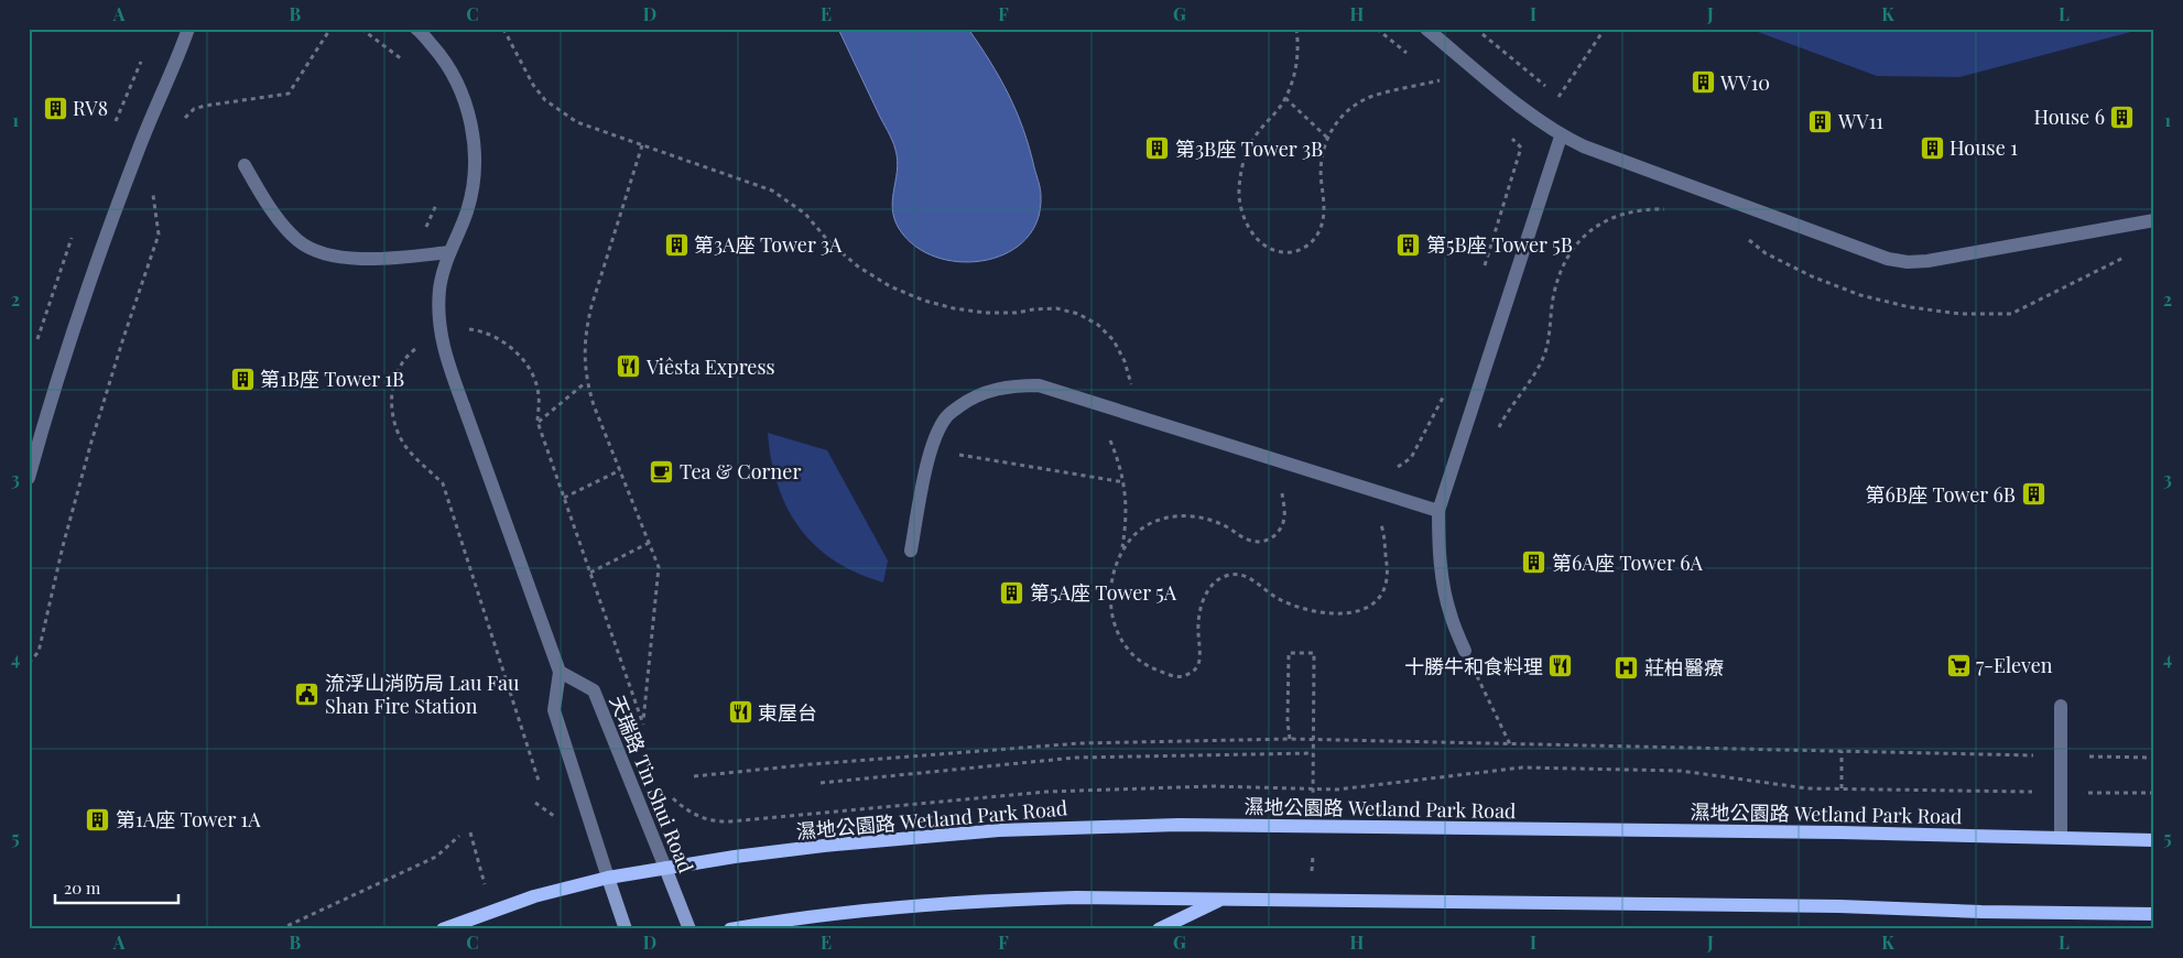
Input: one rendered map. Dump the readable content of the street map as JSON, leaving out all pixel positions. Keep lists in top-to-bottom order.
{
  "streets": {
    "main road": ["天瑞路 Tin Shui Road", "濕地公園路 Wetland Park Road"]
  },
  "crossings": [
    ["天瑞路 Tin Shui Road", "濕地公園路 Wetland Park Road"]
  ],
  "places": {
    "building": [
      "WV10",
      "RV8",
      "House 6",
      "WV11",
      "House 1",
      "第3B座 Tower 3B",
      "第3A座 Tower 3A",
      "第5B座 Tower 5B",
      "第1B座 Tower 1B",
      "第6B座 Tower 6B",
      "第6A座 Tower 6A",
      "第5A座 Tower 5A",
      "第1A座 Tower 1A"
    ],
    "restaurant": ["Viêsta Express", "十勝牛和食料理", "東屋台"],
    "cafe": ["Tea & Corner"],
    "supermarket": ["7-Eleven"],
    "hospital": ["莊柏醫療"],
    "public building": ["流浮山消防局 Lau Fau Shan Fire Station"]
  },
  "scale_bar": "20 m",
  "grid": {
    "columns": [
      "A",
      "B",
      "C",
      "D",
      "E",
      "F",
      "G",
      "H",
      "I",
      "J",
      "K",
      "L"
    ],
    "rows": [
      "1",
      "2",
      "3",
      "4",
      "5"
    ]
  }
}
